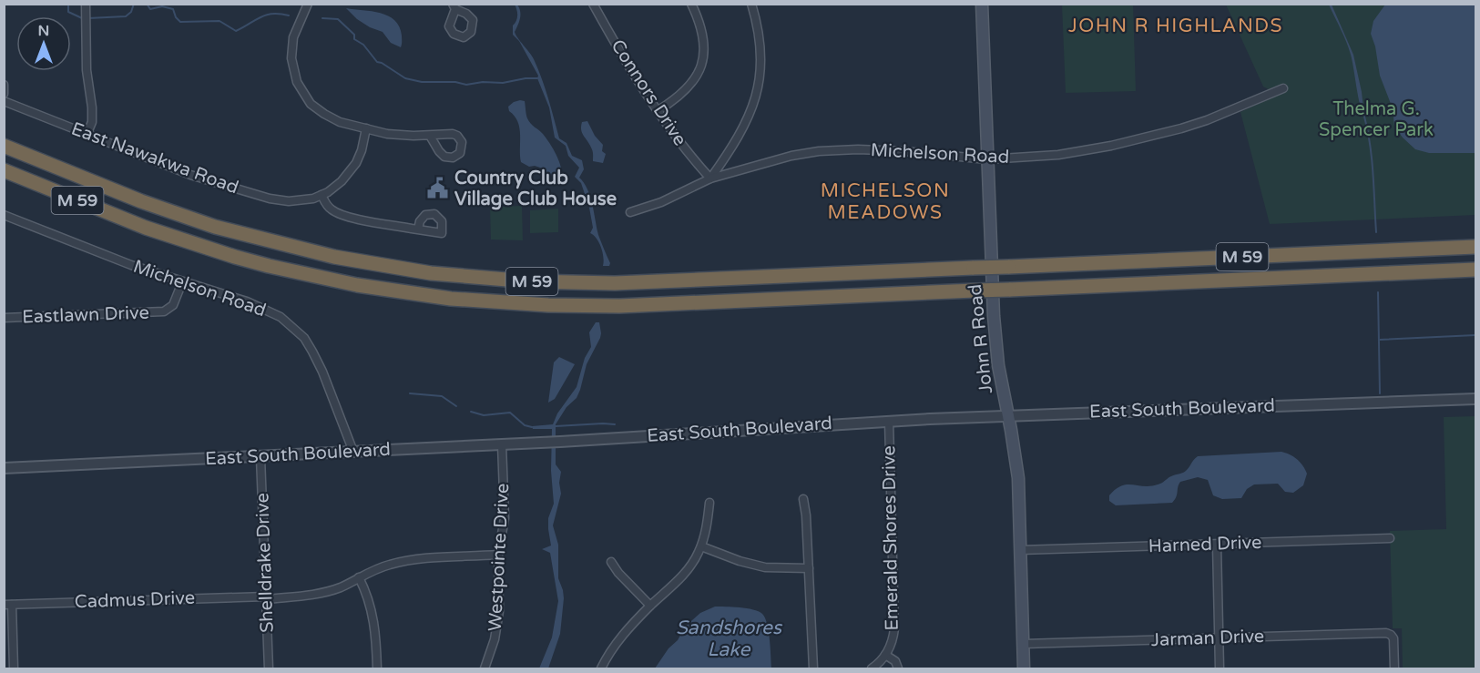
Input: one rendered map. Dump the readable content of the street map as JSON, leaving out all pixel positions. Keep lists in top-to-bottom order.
{
  "streets": {
    "highway": ["M 59"],
    "main road": ["John R Road"],
    "street": [
      "Connors Drive",
      "Michelson Road",
      "East Nawakwa Road",
      "Eastlawn Drive",
      "East South Boulevard",
      "Emerald Shores Drive",
      "Harned Drive",
      "Westpointe Drive",
      "Shelldrake Drive",
      "Cadmus Drive",
      "Jarman Drive"
    ]
  },
  "crossings": [
    ["Connors Drive", "Michelson Road"],
    ["Michelson Road", "Eastlawn Drive"],
    ["Michelson Road", "John R Road"],
    ["Michelson Road", "East South Boulevard"],
    ["John R Road", "East South Boulevard"],
    ["John R Road", "Harned Drive"],
    ["John R Road", "Jarman Drive"],
    ["East South Boulevard", "Emerald Shores Drive"],
    ["East South Boulevard", "Westpointe Drive"],
    ["East South Boulevard", "Shelldrake Drive"],
    ["Westpointe Drive", "Cadmus Drive"],
    ["Shelldrake Drive", "Cadmus Drive"]
  ],
  "districts": ["JOHN R HIGHLANDS", "MICHELSON MEADOWS"],
  "water": ["Sandshores Lake"],
  "parks": ["Thelma G. Spencer Park"],
  "places": {
    "public building": ["Country Club Village Club House"]
  },
  "north": "top"
}
